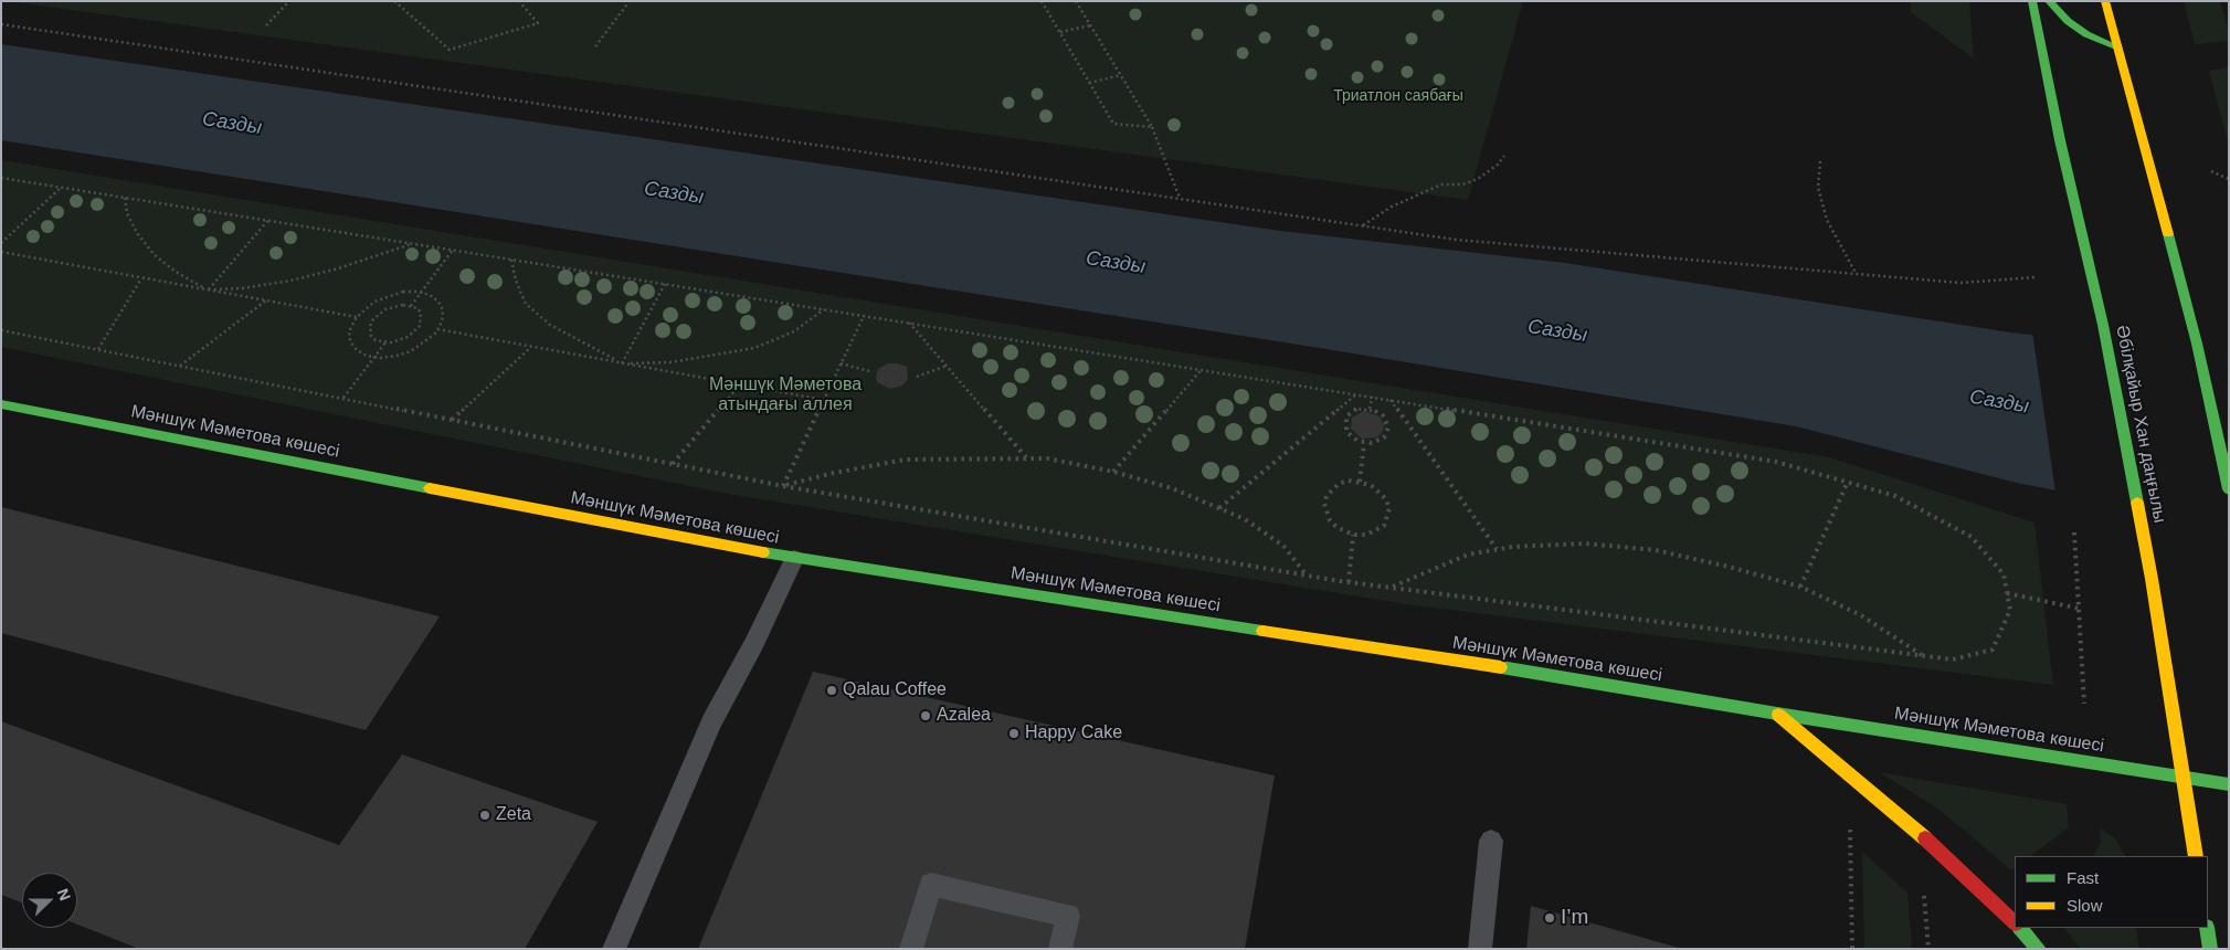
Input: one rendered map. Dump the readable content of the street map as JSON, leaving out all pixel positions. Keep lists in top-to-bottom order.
{
  "streets": {
    "main road": ["Әбілқайыр Хан даңғылы", "Мәншүк Мәметова көшесі"]
  },
  "crossings": [
    ["Әбілқайыр Хан даңғылы", "Мәншүк Мәметова көшесі"]
  ],
  "water": ["Сазды"],
  "parks": ["Триатлон саябағы", "Мәншүк Мәметова атындағы аллея"],
  "places": [
    "Qalau Coffee",
    "Azalea",
    "Happy Cake",
    "Zeta",
    "I’m"
  ],
  "legend": ["Fast", "Slow"],
  "north": "right"
}
